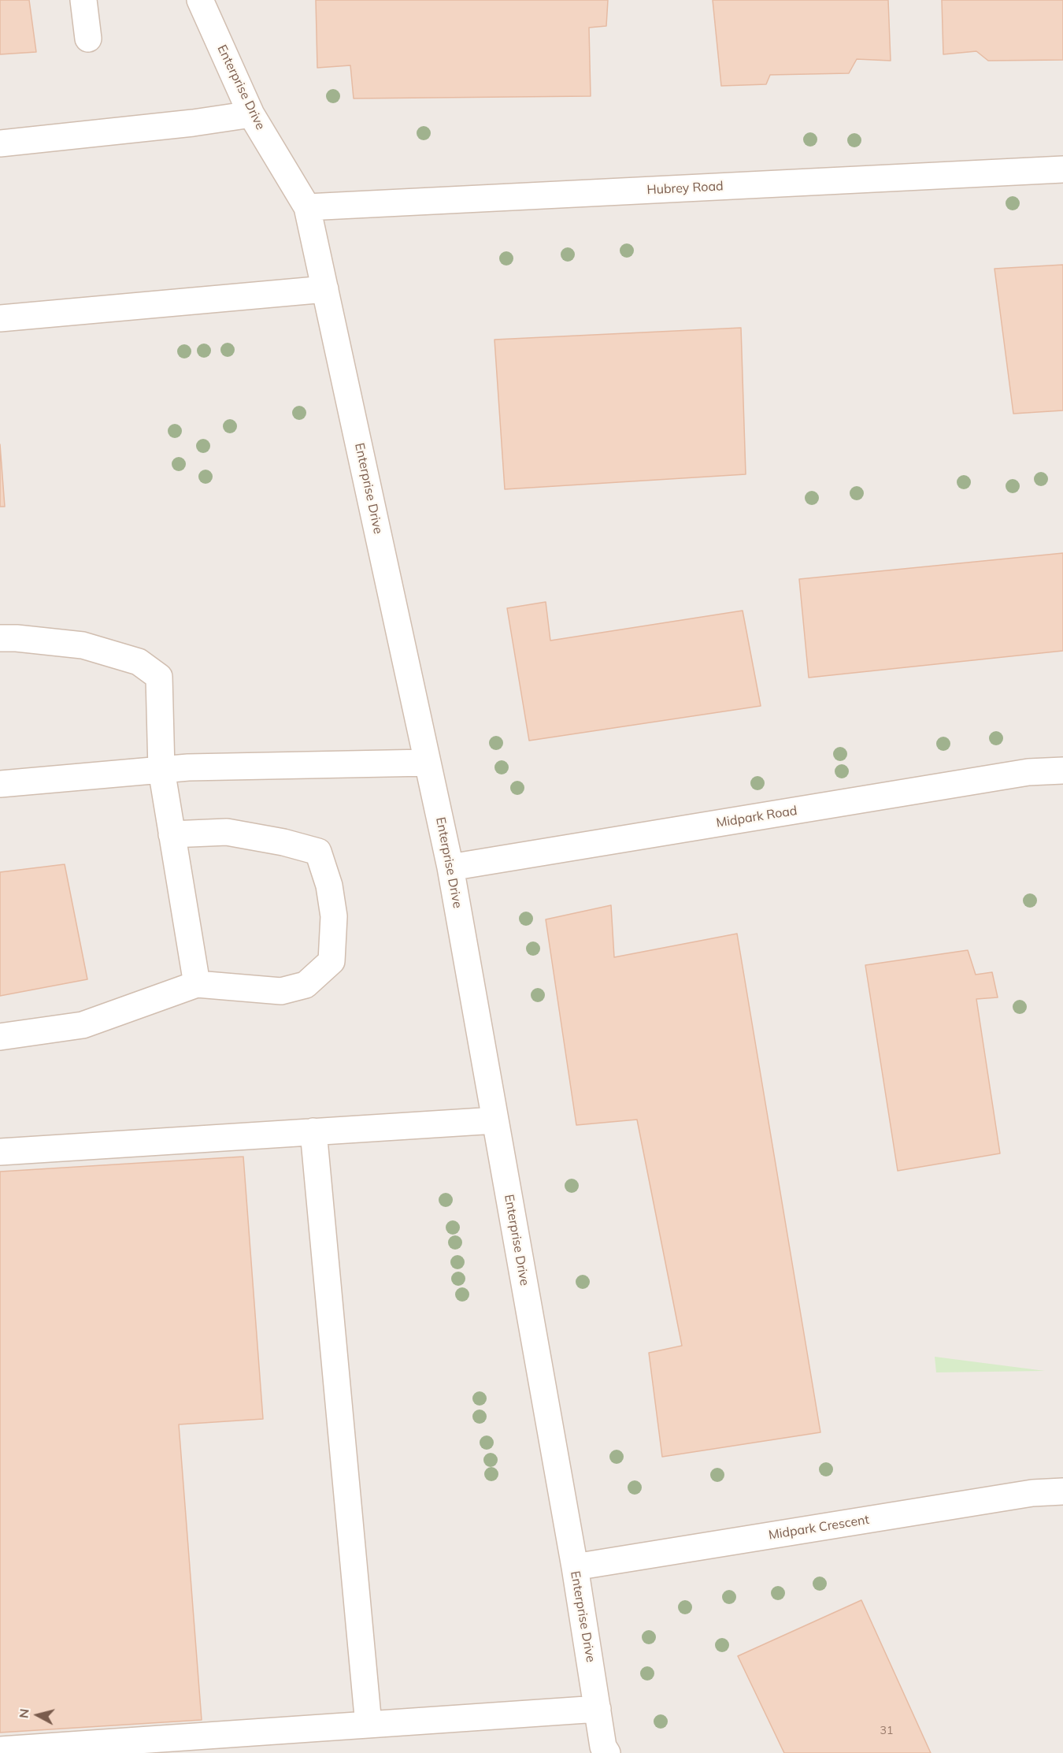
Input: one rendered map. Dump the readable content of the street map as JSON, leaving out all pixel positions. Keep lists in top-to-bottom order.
{
  "streets": {
    "street": [
      "Enterprise Drive",
      "Hubrey Road",
      "Midpark Road",
      "Midpark Crescent"
    ]
  },
  "crossings": [
    ["Enterprise Drive", "Hubrey Road"],
    ["Enterprise Drive", "Midpark Road"],
    ["Enterprise Drive", "Midpark Crescent"]
  ],
  "house_numbers": ["31"],
  "north": "left"
}
